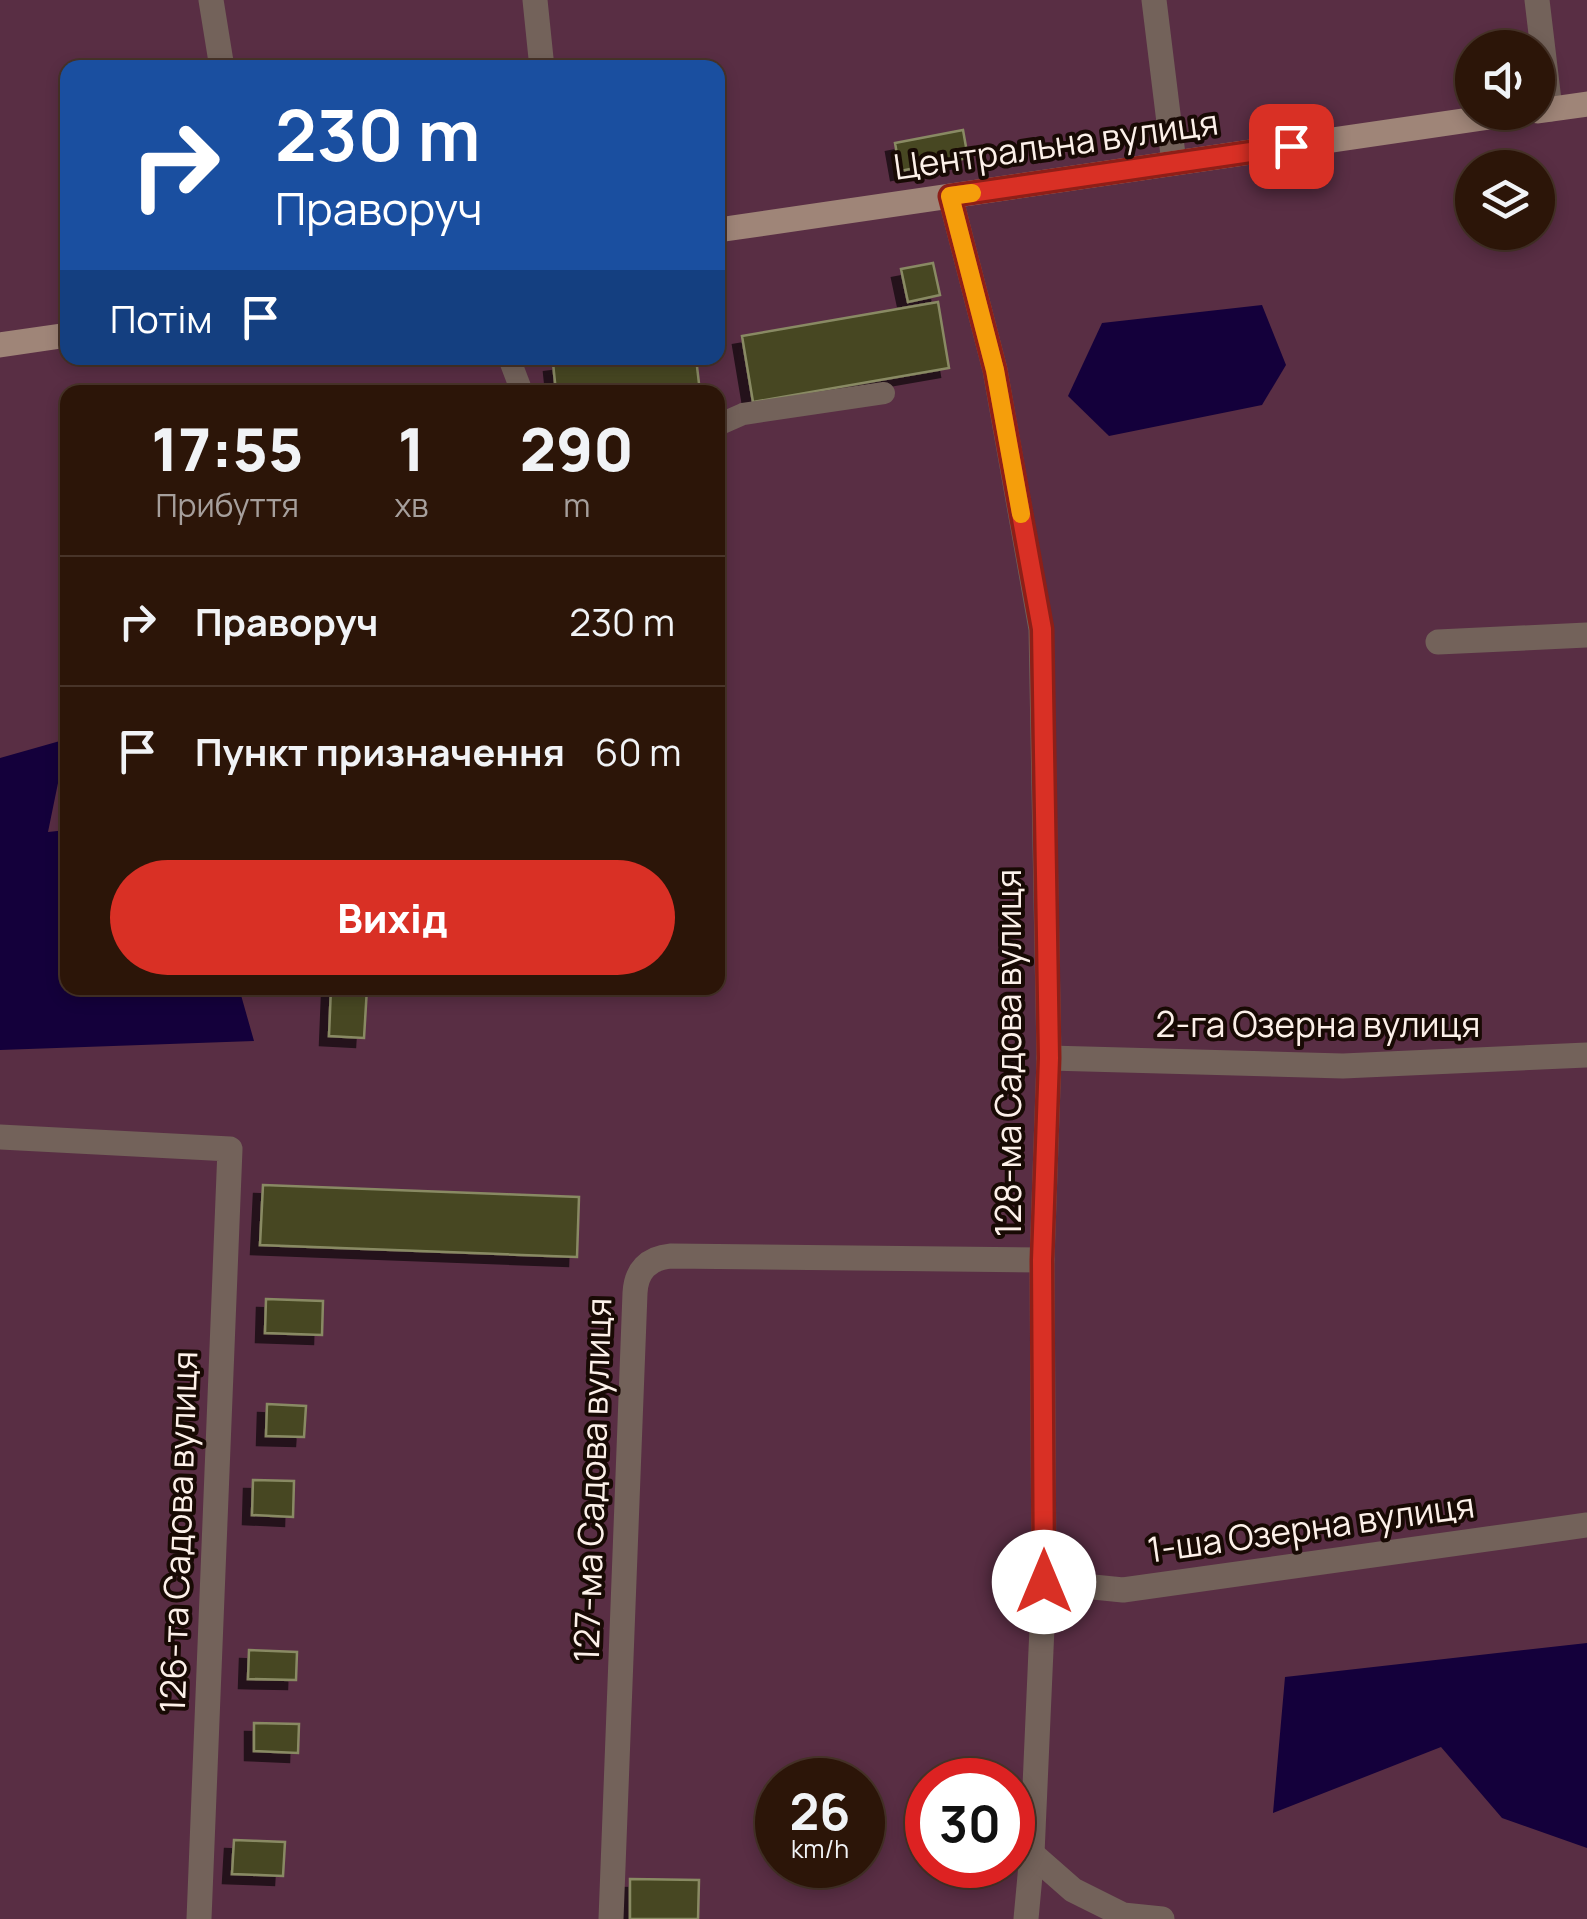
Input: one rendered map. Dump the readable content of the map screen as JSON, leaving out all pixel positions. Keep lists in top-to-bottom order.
{
  "streets": {
    "street": [
      "Центральна вулиця",
      "2-га Озерна вулиця",
      "128-ма Садова вулиця",
      "127-ма Садова вулиця",
      "1-ша Озерна вулиця",
      "126-та Садова вулиця"
    ]
  },
  "crossings": [
    ["Центральна вулиця", "128-ма Садова вулиця"],
    ["2-га Озерна вулиця", "128-ма Садова вулиця"],
    ["128-ма Садова вулиця", "127-ма Садова вулиця"],
    ["128-ма Садова вулиця", "1-ша Озерна вулиця"]
  ],
  "page": {
    "turn": ["230 m", "Праворуч"],
    "then": "Потім",
    "eta": [
      "17:55",
      "Прибуття",
      "1",
      "хв",
      "290",
      "m"
    ],
    "list": [
      {
        "name": "Праворуч",
        "value": "230 m"
      },
      {
        "name": "Пункт призначення",
        "value": "60 m"
      }
    ],
    "buttons": "Вихід",
    "speed": "26 km/h",
    "limit": "30"
  }
}
